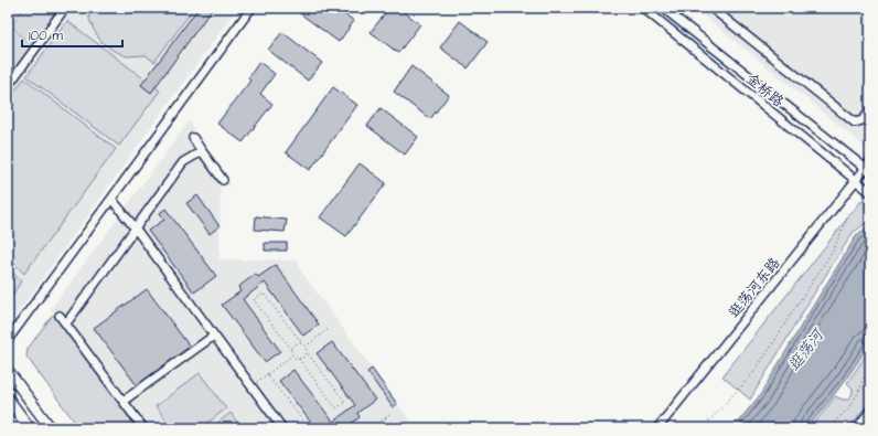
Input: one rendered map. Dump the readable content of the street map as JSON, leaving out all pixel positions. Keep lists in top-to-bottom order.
{
  "streets": {
    "street": ["金桥路", "逛荡河东路"]
  },
  "crossings": [
    ["金桥路", "逛荡河东路"]
  ],
  "water": ["逛荡河"],
  "scale_bar": "100 m"
}
